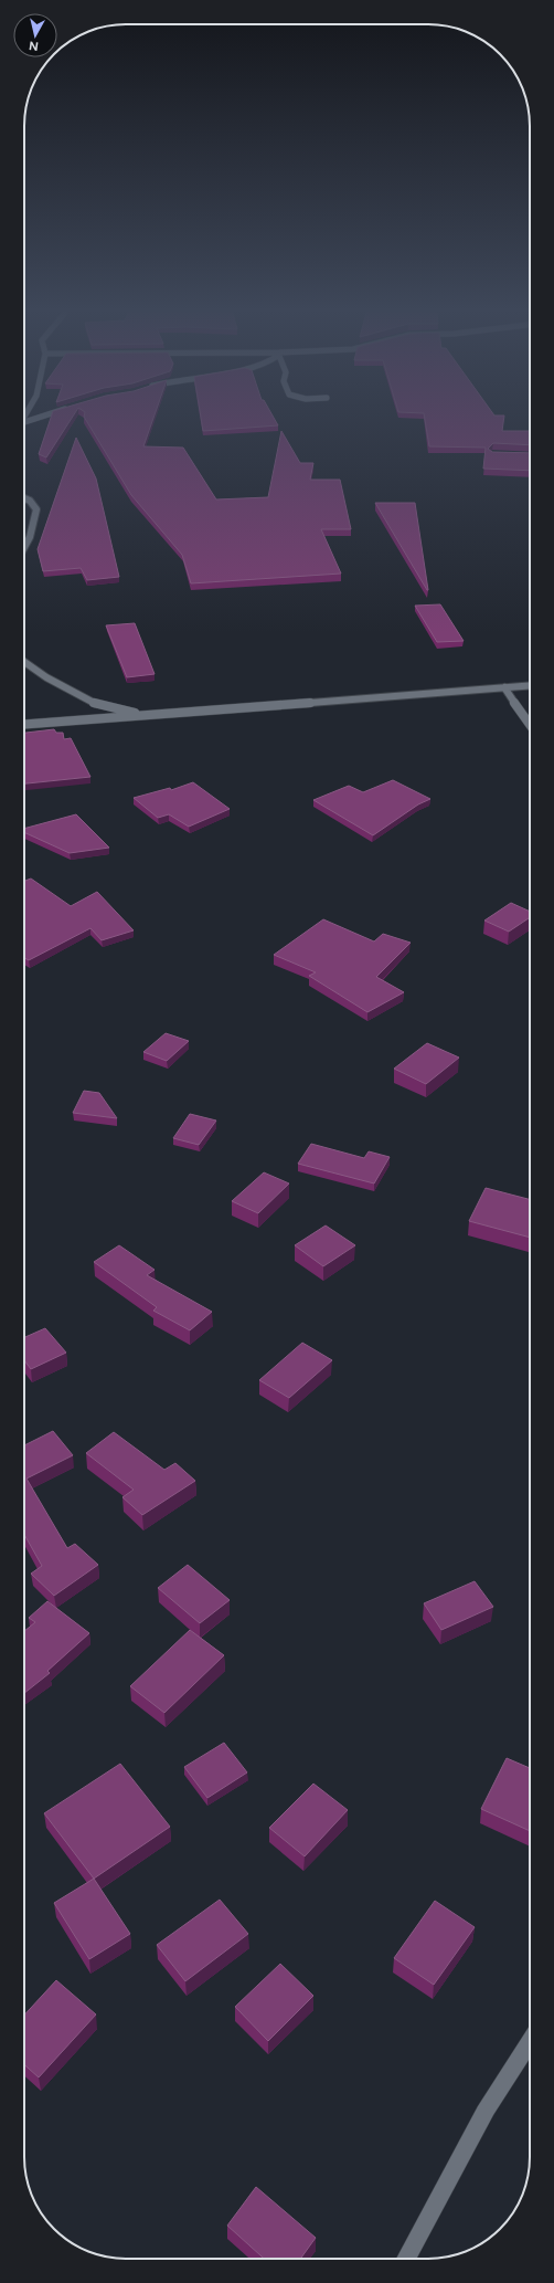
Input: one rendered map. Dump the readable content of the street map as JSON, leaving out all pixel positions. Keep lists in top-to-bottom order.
{
  "north": "bottom"
}
